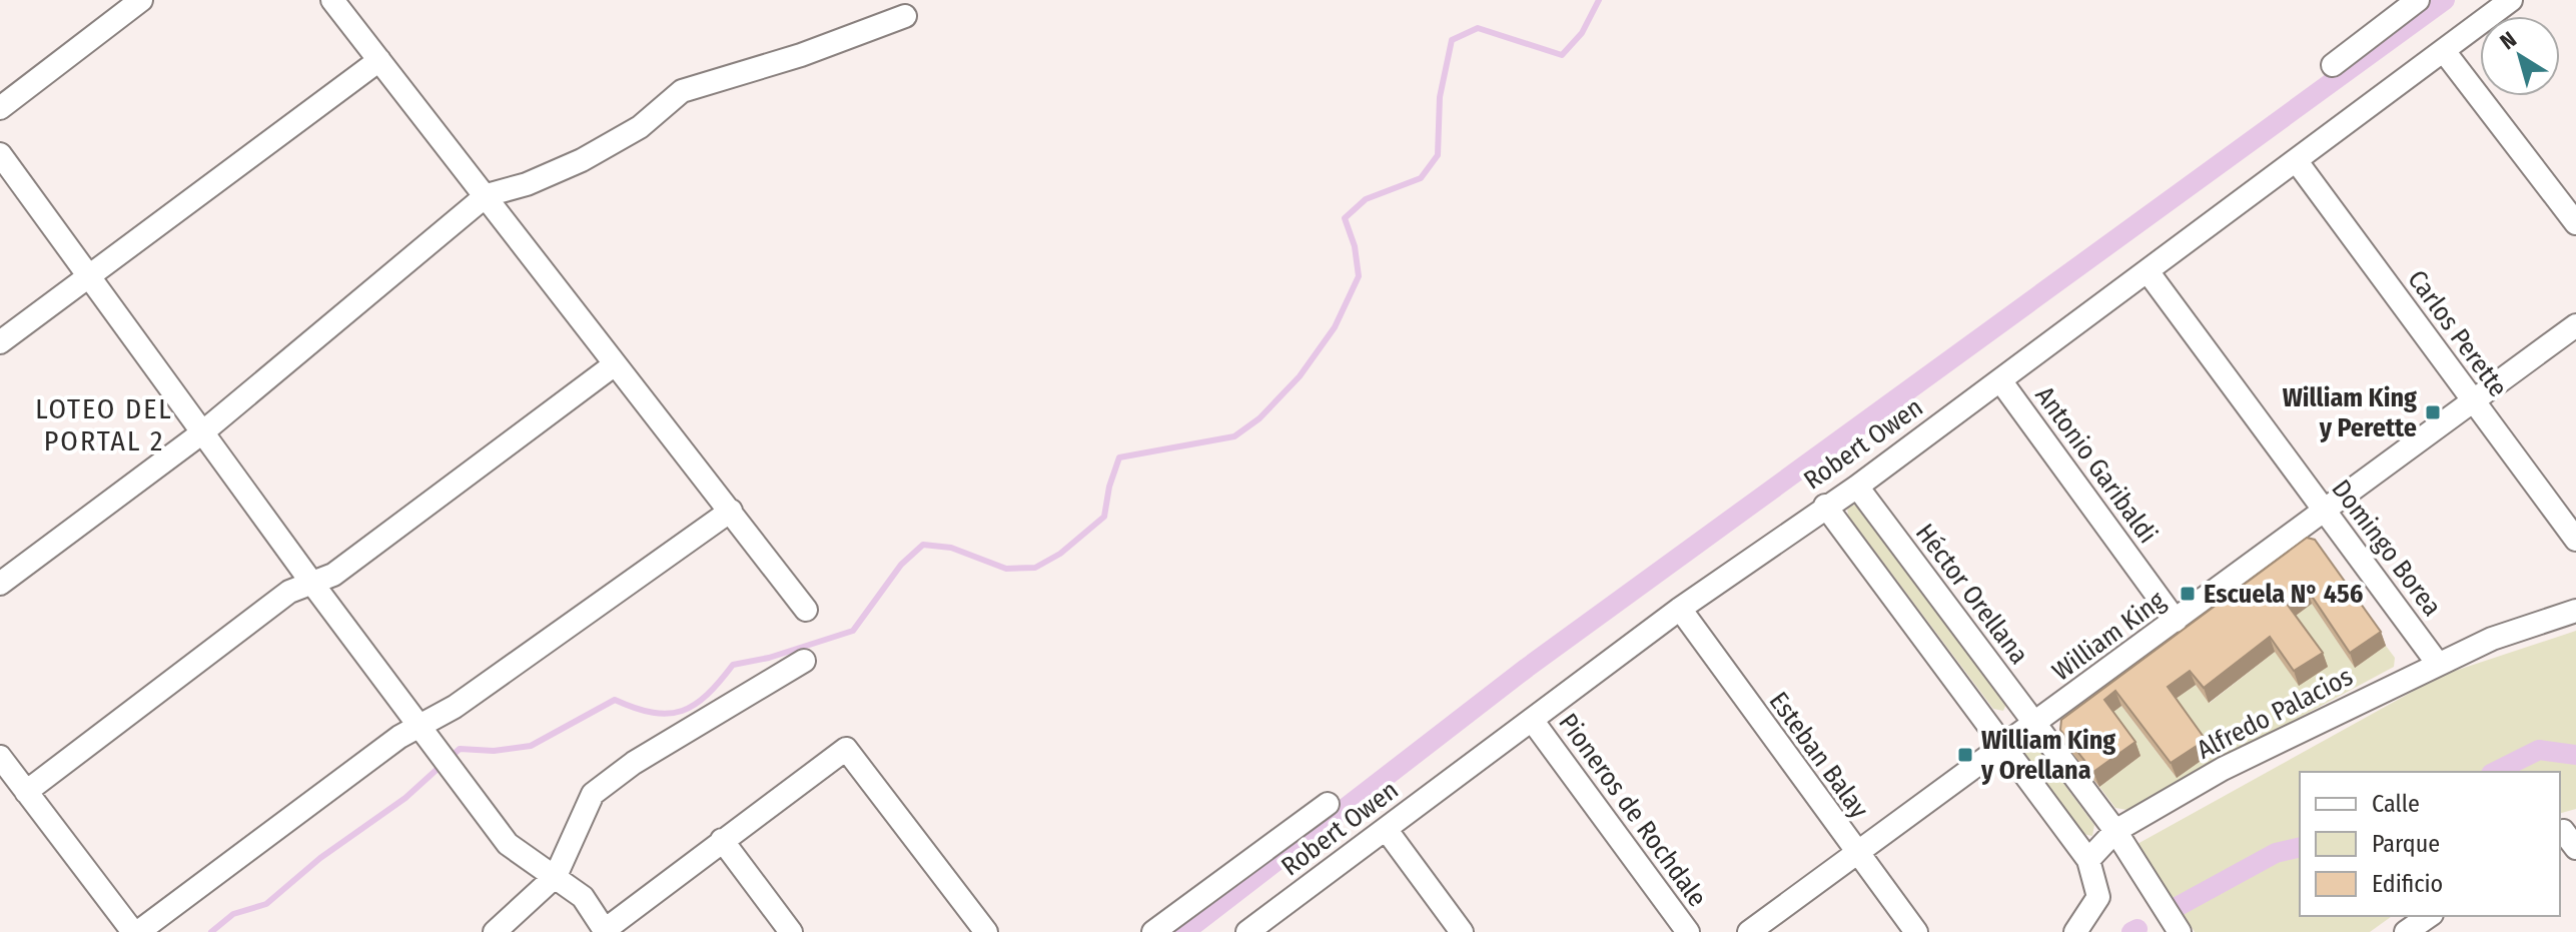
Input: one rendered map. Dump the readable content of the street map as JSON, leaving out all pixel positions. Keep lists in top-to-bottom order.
{
  "streets": {
    "street": [
      "Carlos Perette",
      "Robert Owen",
      "Antonio Garibaldi",
      "Domingo Borea",
      "Héctor Orellana",
      "William King",
      "Alfredo Palacios",
      "Esteban Balay",
      "Pioneros de Rochdale"
    ]
  },
  "crossings": [
    ["Carlos Perette", "Robert Owen"],
    ["Carlos Perette", "William King"],
    ["Robert Owen", "Antonio Garibaldi"],
    ["Robert Owen", "Domingo Borea"],
    ["Robert Owen", "Héctor Orellana"],
    ["Robert Owen", "Esteban Balay"],
    ["Robert Owen", "Pioneros de Rochdale"],
    ["Antonio Garibaldi", "William King"],
    ["Domingo Borea", "William King"],
    ["Domingo Borea", "Alfredo Palacios"],
    ["Héctor Orellana", "William King"],
    ["Héctor Orellana", "Alfredo Palacios"],
    ["William King", "Esteban Balay"]
  ],
  "districts": ["LOTEO DEL PORTAL 2"],
  "places": {
    "transit": ["William King y Perette", "Escuela N° 456", "William King y Orellana"]
  },
  "legend": ["Calle", "Parque", "Edificio"],
  "north": "top left"
}
